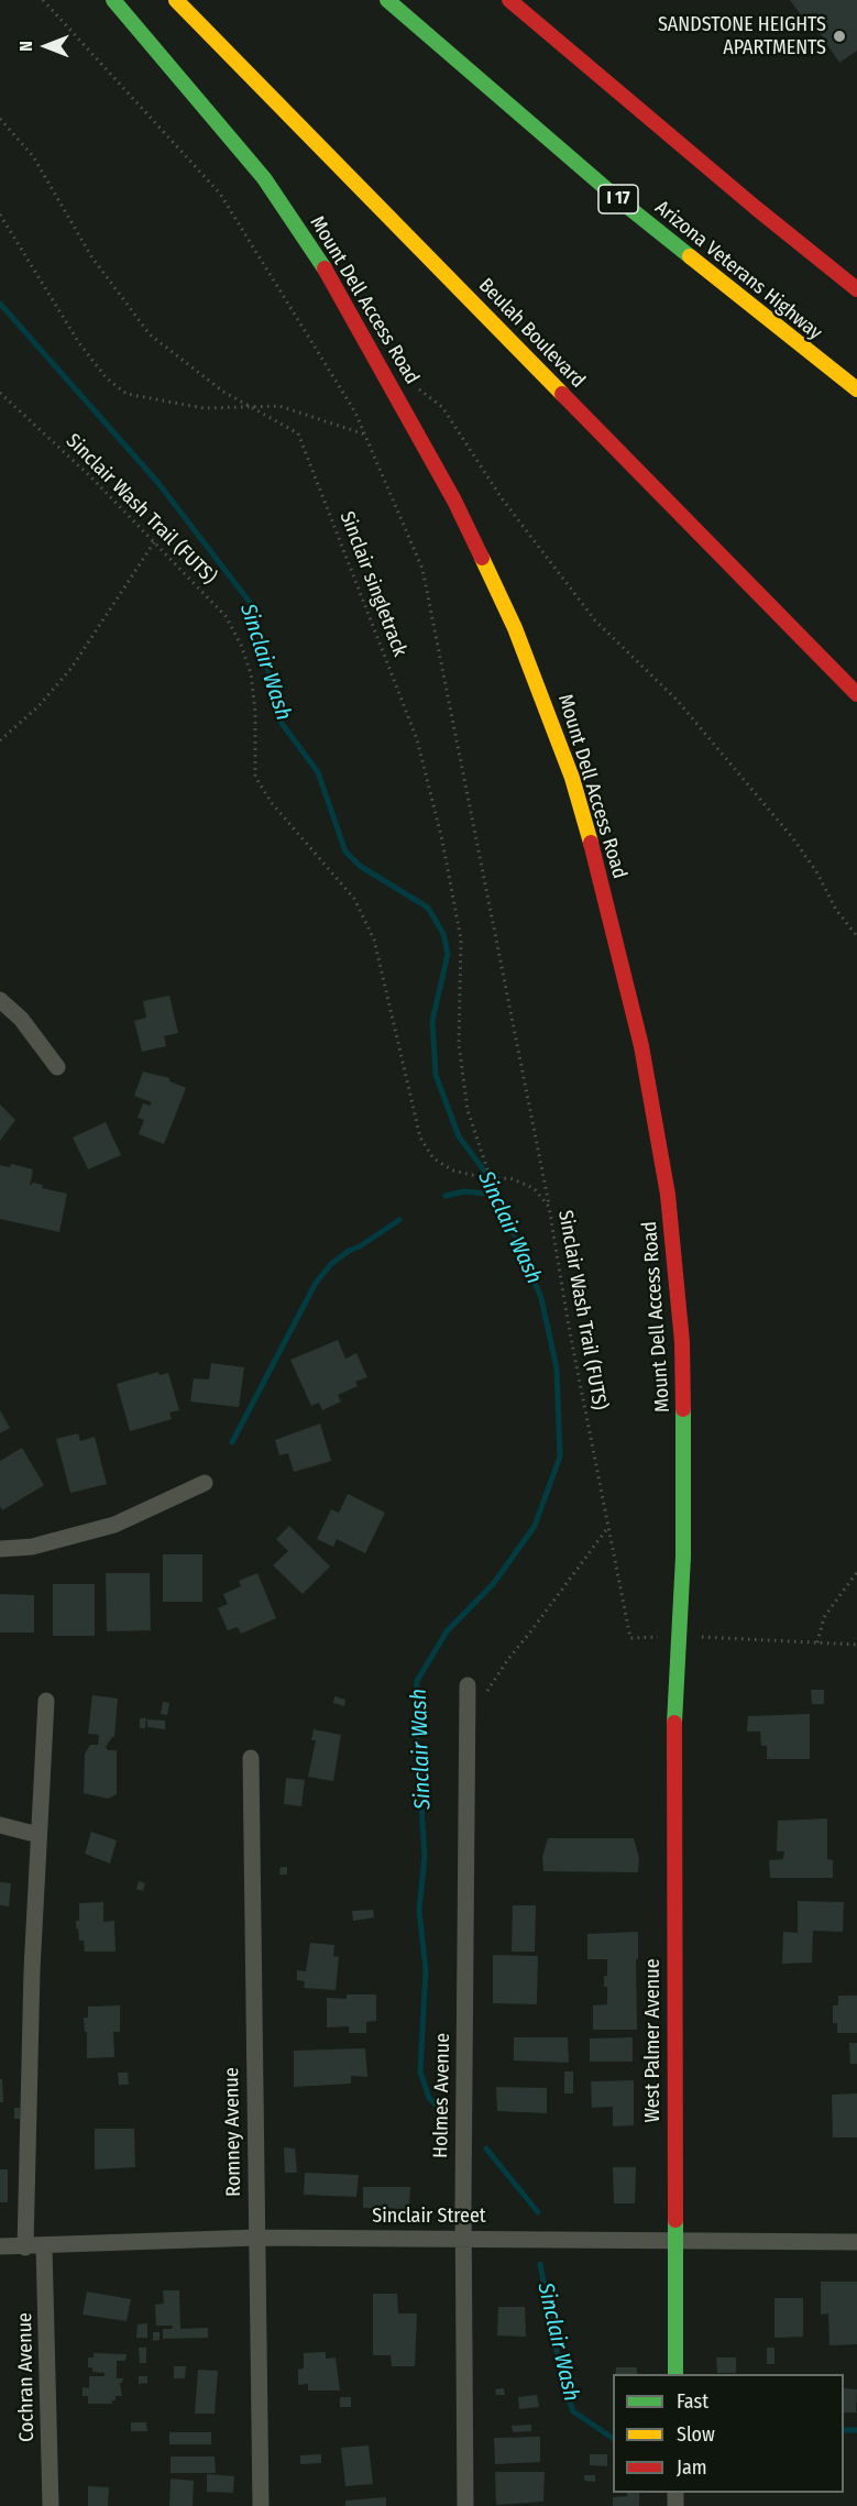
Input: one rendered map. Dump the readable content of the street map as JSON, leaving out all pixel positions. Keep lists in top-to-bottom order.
{
  "streets": {
    "main road": [
      "I 17",
      "Arizona Veterans Highway",
      "Mount Dell Access Road",
      "Beulah Boulevard",
      "West Palmer Avenue"
    ],
    "street": [
      "Holmes Avenue",
      "Romney Avenue",
      "Sinclair Street",
      "Cochran Avenue"
    ],
    "path": ["Sinclair Wash Trail (FUTS)", "Sinclair singletrack"]
  },
  "crossings": [
    ["Mount Dell Access Road", "Sinclair Wash Trail (FUTS)"],
    ["Mount Dell Access Road", "West Palmer Avenue"],
    ["Sinclair Wash Trail (FUTS)", "Sinclair singletrack"],
    ["West Palmer Avenue", "Sinclair Street"],
    ["Holmes Avenue", "Sinclair Street"],
    ["Romney Avenue", "Sinclair Street"],
    ["Sinclair Street", "Cochran Avenue"]
  ],
  "water": ["Sinclair Wash"],
  "places": ["SANDSTONE HEIGHTS APARTMENTS"],
  "legend": ["Fast", "Slow", "Jam"],
  "north": "left"
}
